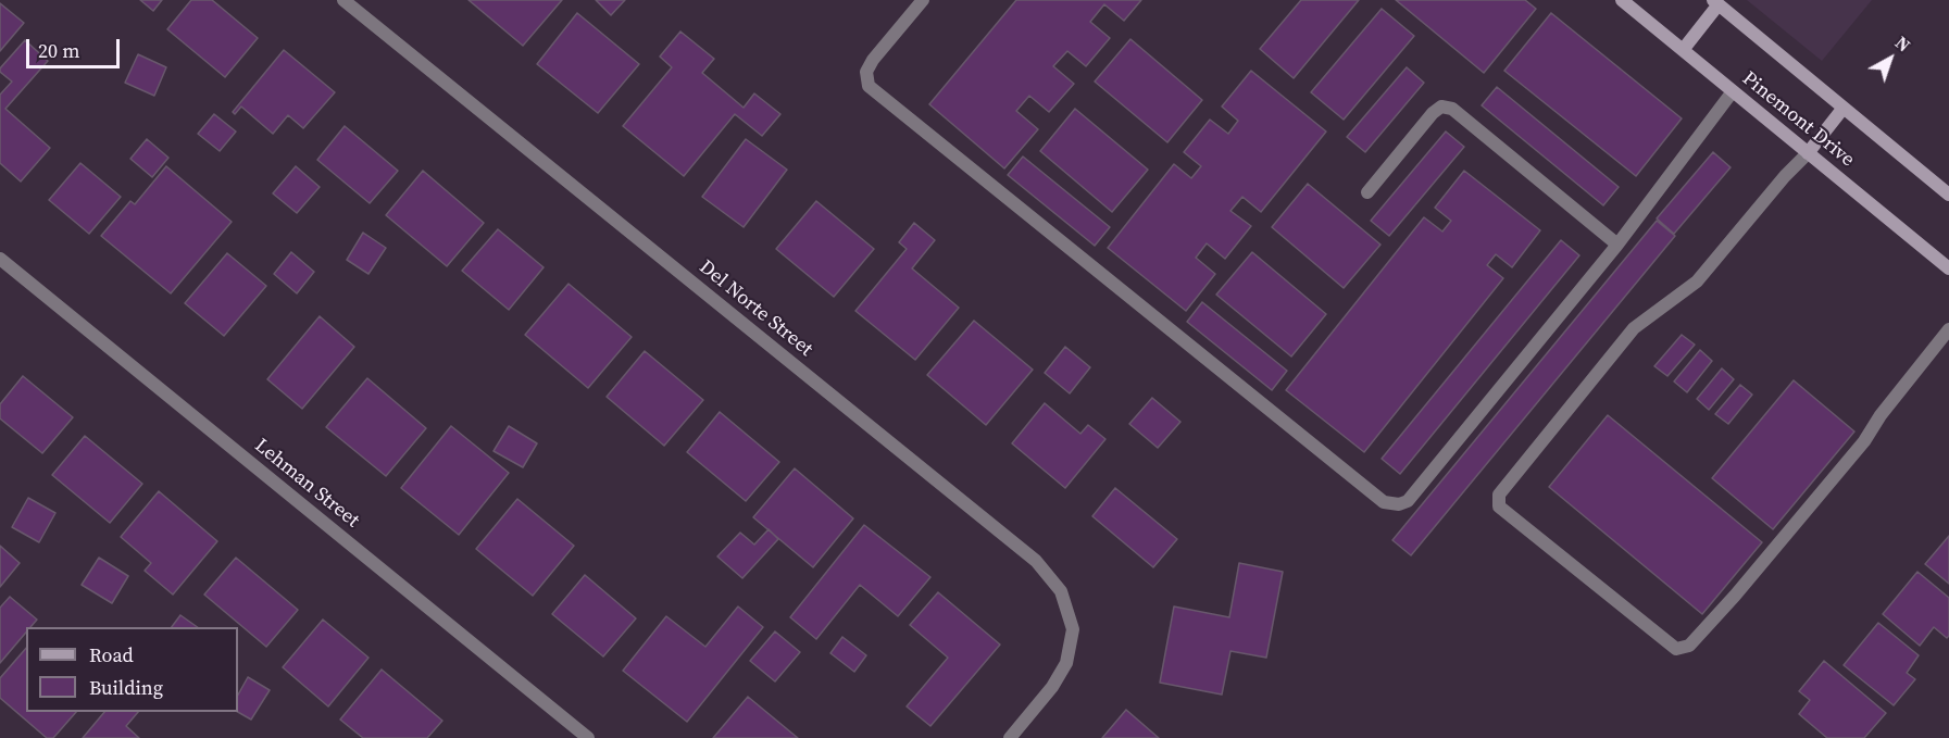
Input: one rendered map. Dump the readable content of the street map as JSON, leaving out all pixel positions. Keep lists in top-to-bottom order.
{
  "streets": {
    "main road": ["Pinemont Drive"],
    "street": ["Del Norte Street", "Lehman Street"]
  },
  "legend": ["Road", "Building"],
  "scale_bar": "20 m",
  "north": "top right"
}
